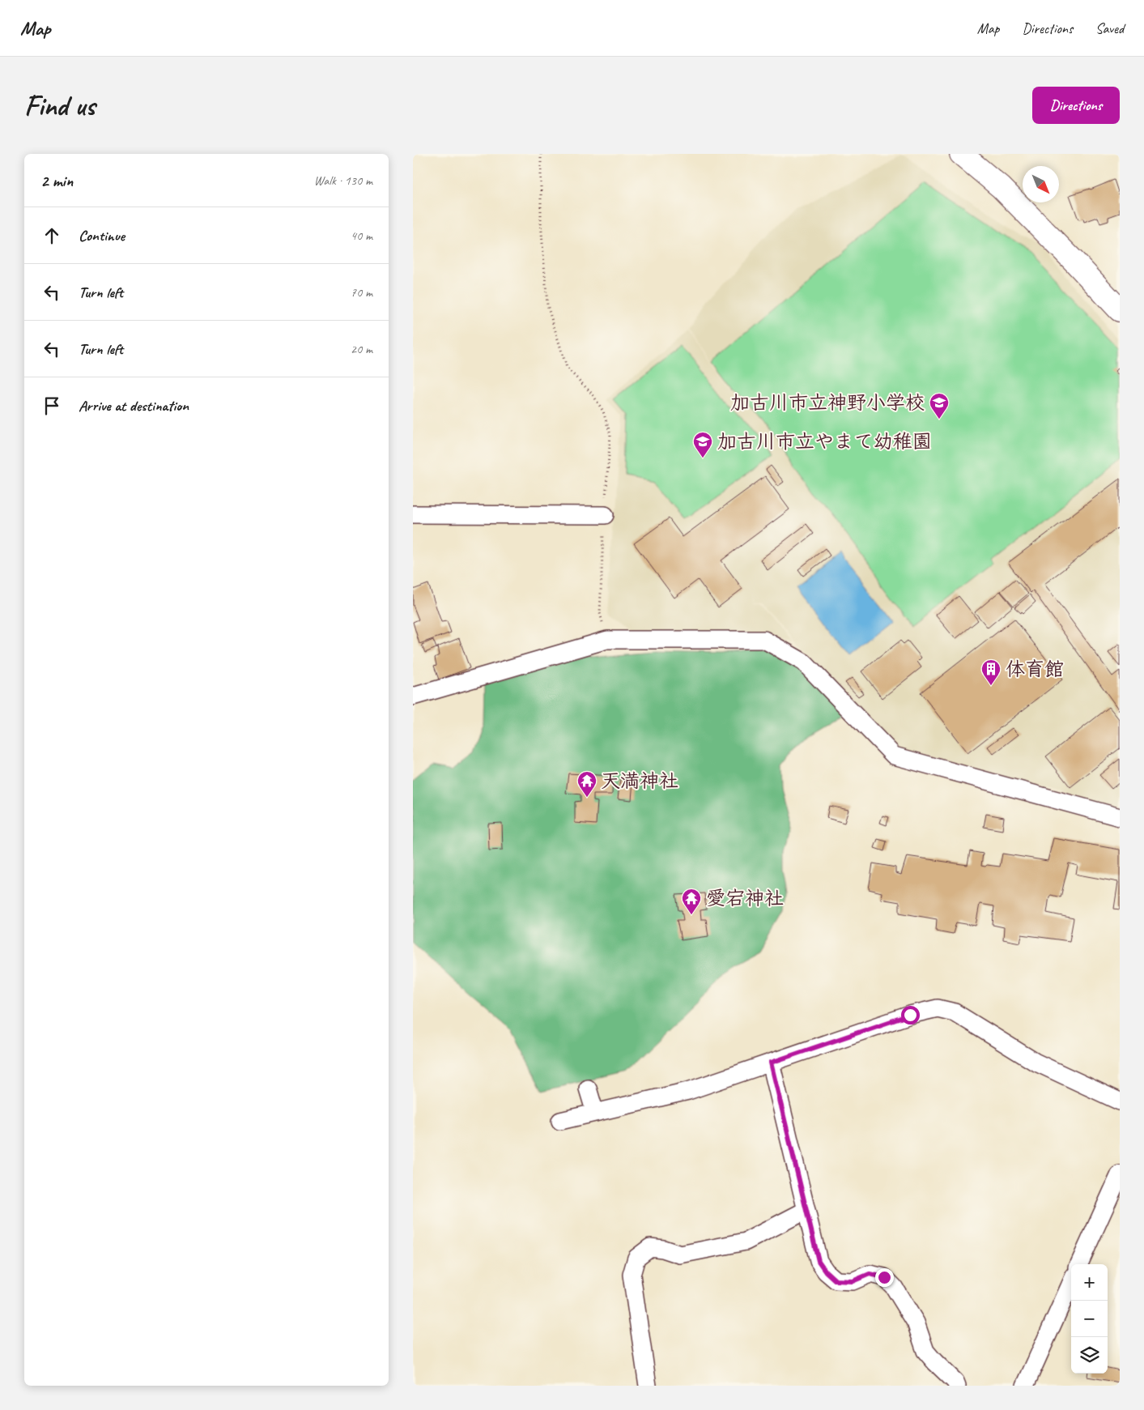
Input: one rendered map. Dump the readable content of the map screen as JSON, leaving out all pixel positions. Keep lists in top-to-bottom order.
{
  "places": {
    "school or university": ["加古川市立神野小学校", "加古川市立やまて幼稚園"],
    "building": ["体育館"],
    "temple": ["天満神社", "愛宕神社"]
  },
  "north": "bottom right",
  "page": {
    "header": "Map",
    "nav": ["Map", "Directions", "Saved"],
    "buttons": "Directions",
    "title": "Find us",
    "heading": ["2 min", "Walk · 130 m"],
    "list": [
      ["Continue", "40 m"],
      ["Turn left", "70 m"],
      ["Turn left", "20 m"],
      "Arrive at destination"
    ],
    "map_buttons": ["+", "−"]
  }
}
